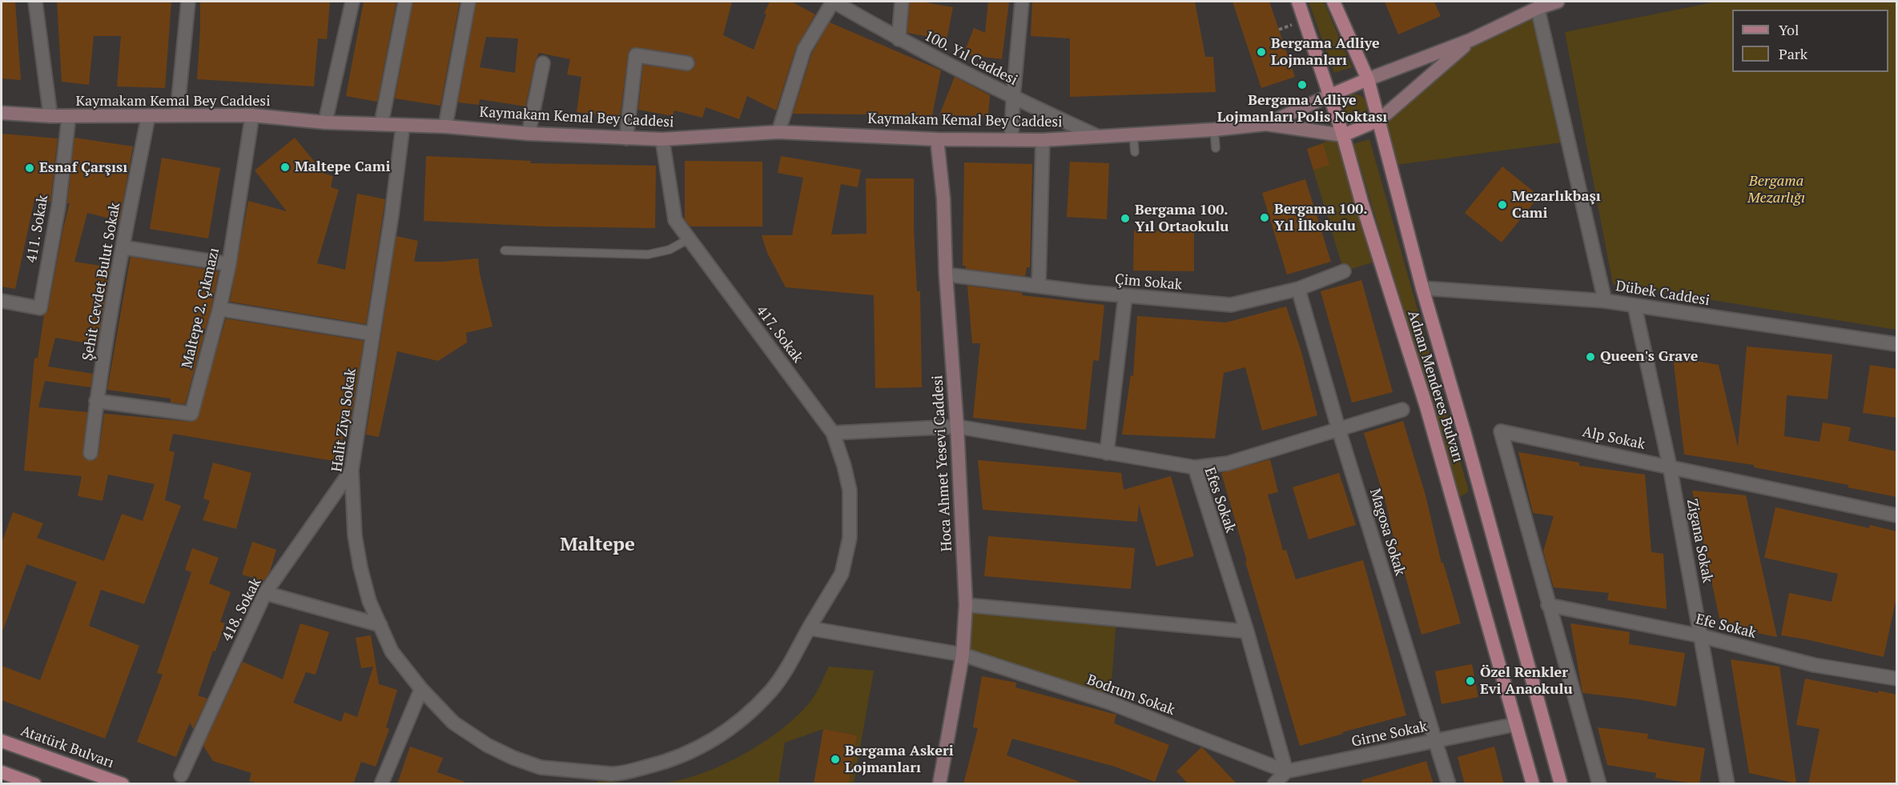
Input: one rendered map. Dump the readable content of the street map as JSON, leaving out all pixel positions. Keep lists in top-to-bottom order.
{
  "streets": {
    "main road": [
      "Kaymakam Kemal Bey Caddesi",
      "Adnan Menderes Bulvarı",
      "Hoca Ahmet Yesevi Caddesi",
      "Atatürk Bulvarı"
    ],
    "street": [
      "100. Yıl Caddesi",
      "411. Sokak",
      "Şehit Cevdet Bulut Sokak",
      "Çim Sokak",
      "Dübek Caddesi",
      "Maltepe 2. Çıkmazı",
      "417. Sokak",
      "Halit Ziya Sokak",
      "Alp Sokak",
      "Efes Sokak",
      "Magosa Sokak",
      "Zigana Sokak",
      "418. Sokak",
      "Efe Sokak",
      "Bodrum Sokak",
      "Girne Sokak"
    ]
  },
  "crossings": [
    ["100. Yıl Caddesi", "Kaymakam Kemal Bey Caddesi"],
    ["Kaymakam Kemal Bey Caddesi", "411. Sokak"],
    ["Kaymakam Kemal Bey Caddesi", "Şehit Cevdet Bulut Sokak"],
    ["Kaymakam Kemal Bey Caddesi", "Maltepe 2. Çıkmazı"],
    ["Kaymakam Kemal Bey Caddesi", "417. Sokak"],
    ["Kaymakam Kemal Bey Caddesi", "Adnan Menderes Bulvarı"],
    ["Kaymakam Kemal Bey Caddesi", "Halit Ziya Sokak"],
    ["Kaymakam Kemal Bey Caddesi", "Hoca Ahmet Yesevi Caddesi"],
    ["Şehit Cevdet Bulut Sokak", "Maltepe 2. Çıkmazı"],
    ["Çim Sokak", "Hoca Ahmet Yesevi Caddesi"],
    ["Çim Sokak", "Magosa Sokak"],
    ["Dübek Caddesi", "Adnan Menderes Bulvarı"],
    ["Dübek Caddesi", "Zigana Sokak"],
    ["417. Sokak", "Halit Ziya Sokak"],
    ["417. Sokak", "Bodrum Sokak"],
    ["Adnan Menderes Bulvarı", "Girne Sokak"],
    ["Halit Ziya Sokak", "418. Sokak"],
    ["Halit Ziya Sokak", "Bodrum Sokak"],
    ["Alp Sokak", "Zigana Sokak"],
    ["Alp Sokak", "Efe Sokak"],
    ["Hoca Ahmet Yesevi Caddesi", "Efes Sokak"],
    ["Hoca Ahmet Yesevi Caddesi", "Bodrum Sokak"],
    ["Efes Sokak", "Bodrum Sokak"],
    ["Efes Sokak", "Girne Sokak"],
    ["Magosa Sokak", "Girne Sokak"],
    ["Zigana Sokak", "Efe Sokak"],
    ["Bodrum Sokak", "Girne Sokak"]
  ],
  "districts": ["Maltepe"],
  "parks": ["Bergama Mezarlığı"],
  "places": [
    "Bergama Adliye Lojmanları",
    "Bergama Adliye Lojmanları Polis Noktası",
    "Maltepe Cami",
    "Esnaf Çarşısı",
    "Mezarlıkbaşı Cami",
    "Bergama 100. Yıl İlkokulu",
    "Bergama 100. Yıl Ortaokulu",
    "Queen's Grave",
    "Özel Renkler Evi Anaokulu",
    "Bergama Askeri Lojmanları"
  ],
  "legend": ["Yol", "Park"]
}
